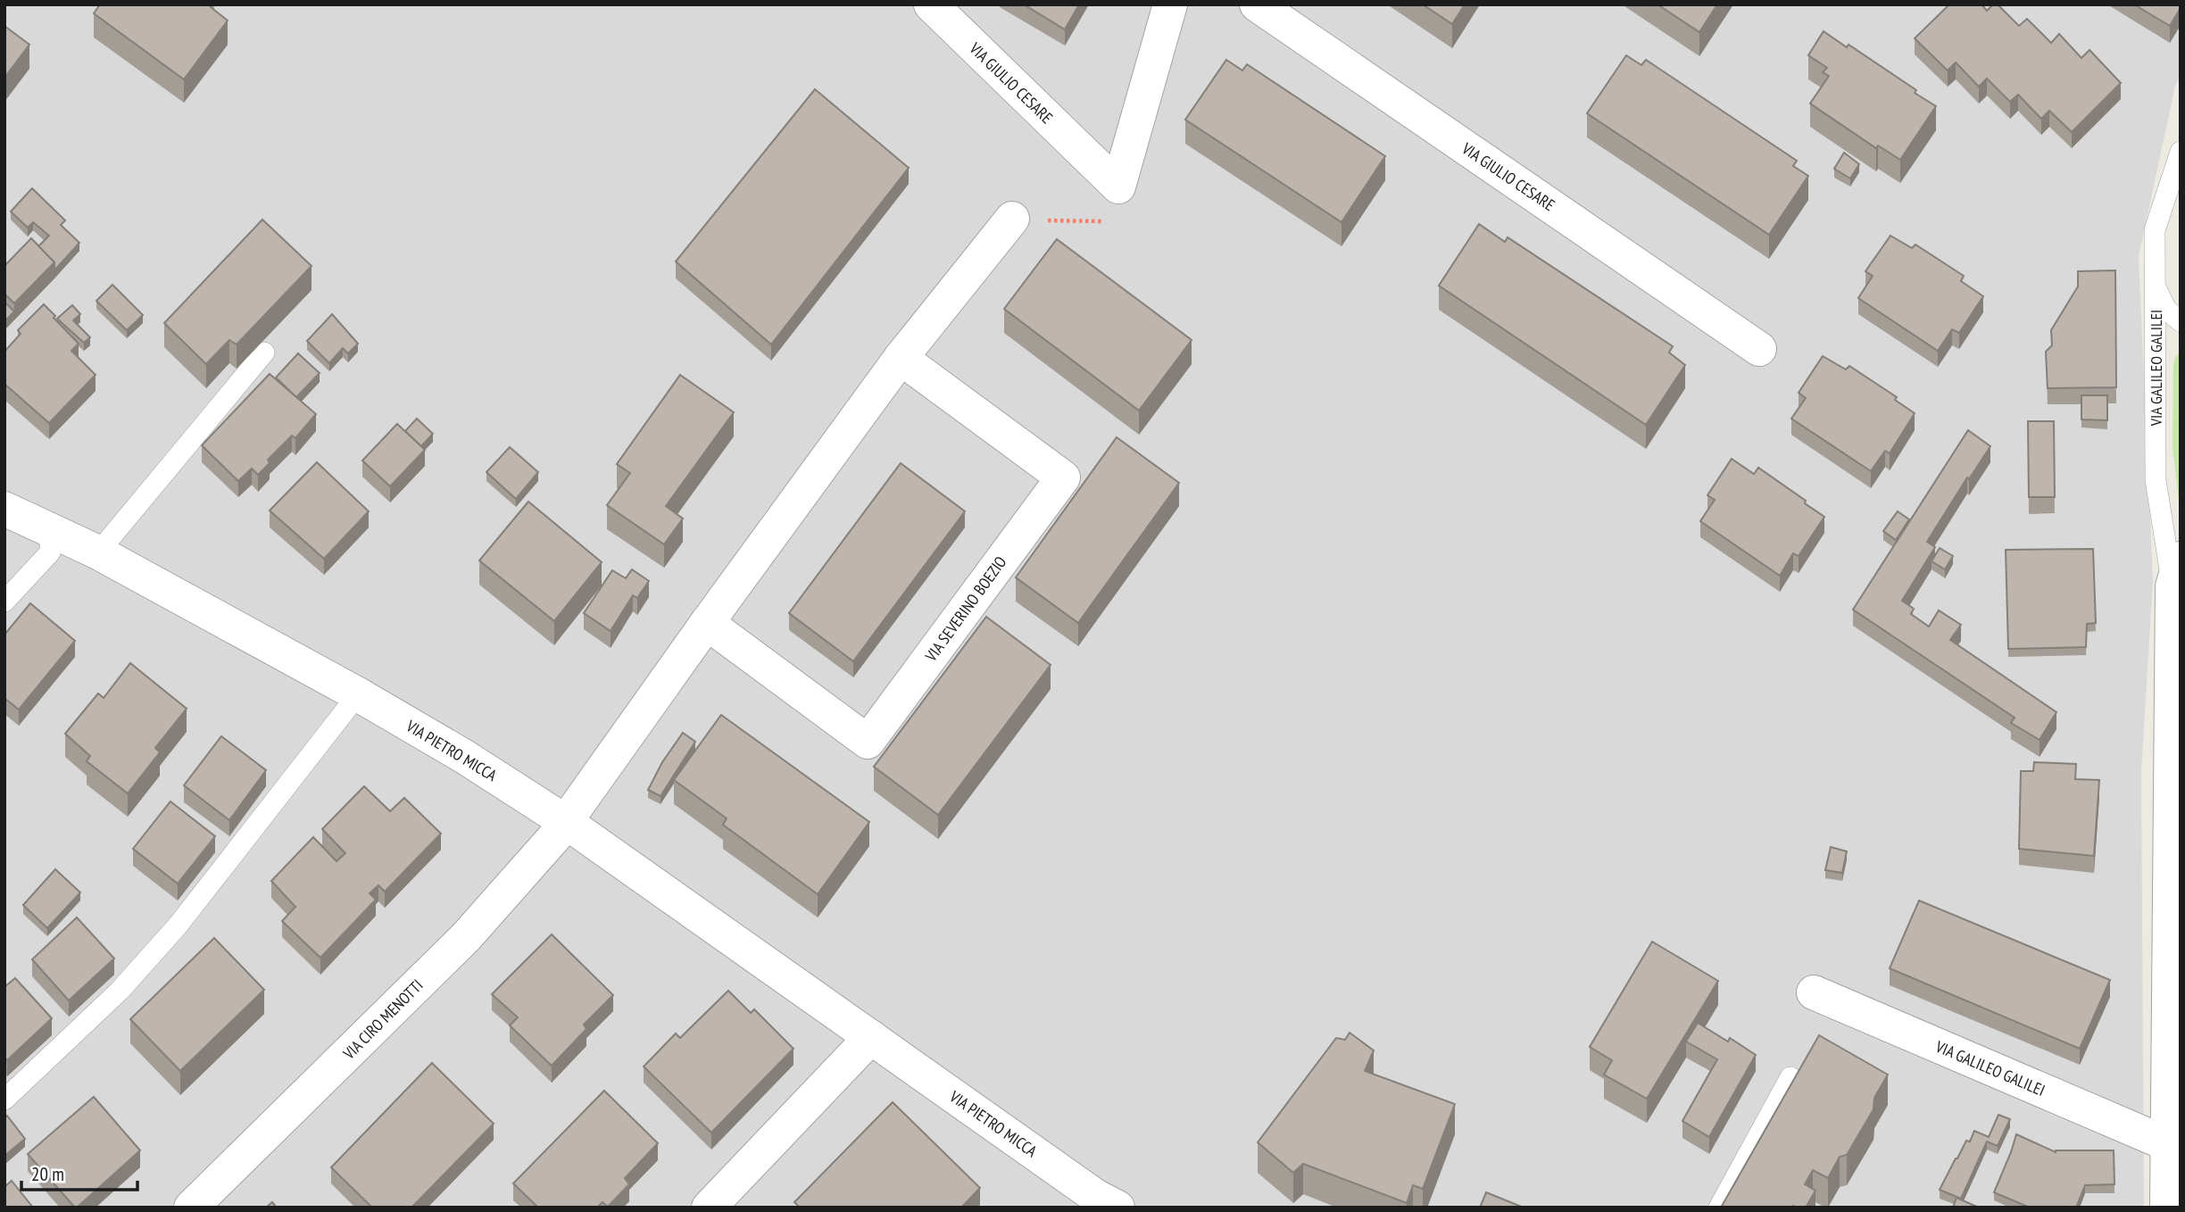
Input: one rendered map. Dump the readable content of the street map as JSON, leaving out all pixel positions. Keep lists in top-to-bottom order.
{
  "streets": {
    "street": [
      "VIA GIULIO CESARE",
      "VIA GALILEO GALILEI",
      "VIA SEVERINO BOEZIO",
      "VIA PIETRO MICCA",
      "VIA CIRO MENOTTI"
    ]
  },
  "crossings": [
    ["VIA PIETRO MICCA", "VIA CIRO MENOTTI"]
  ],
  "scale_bar": "20 m"
}
